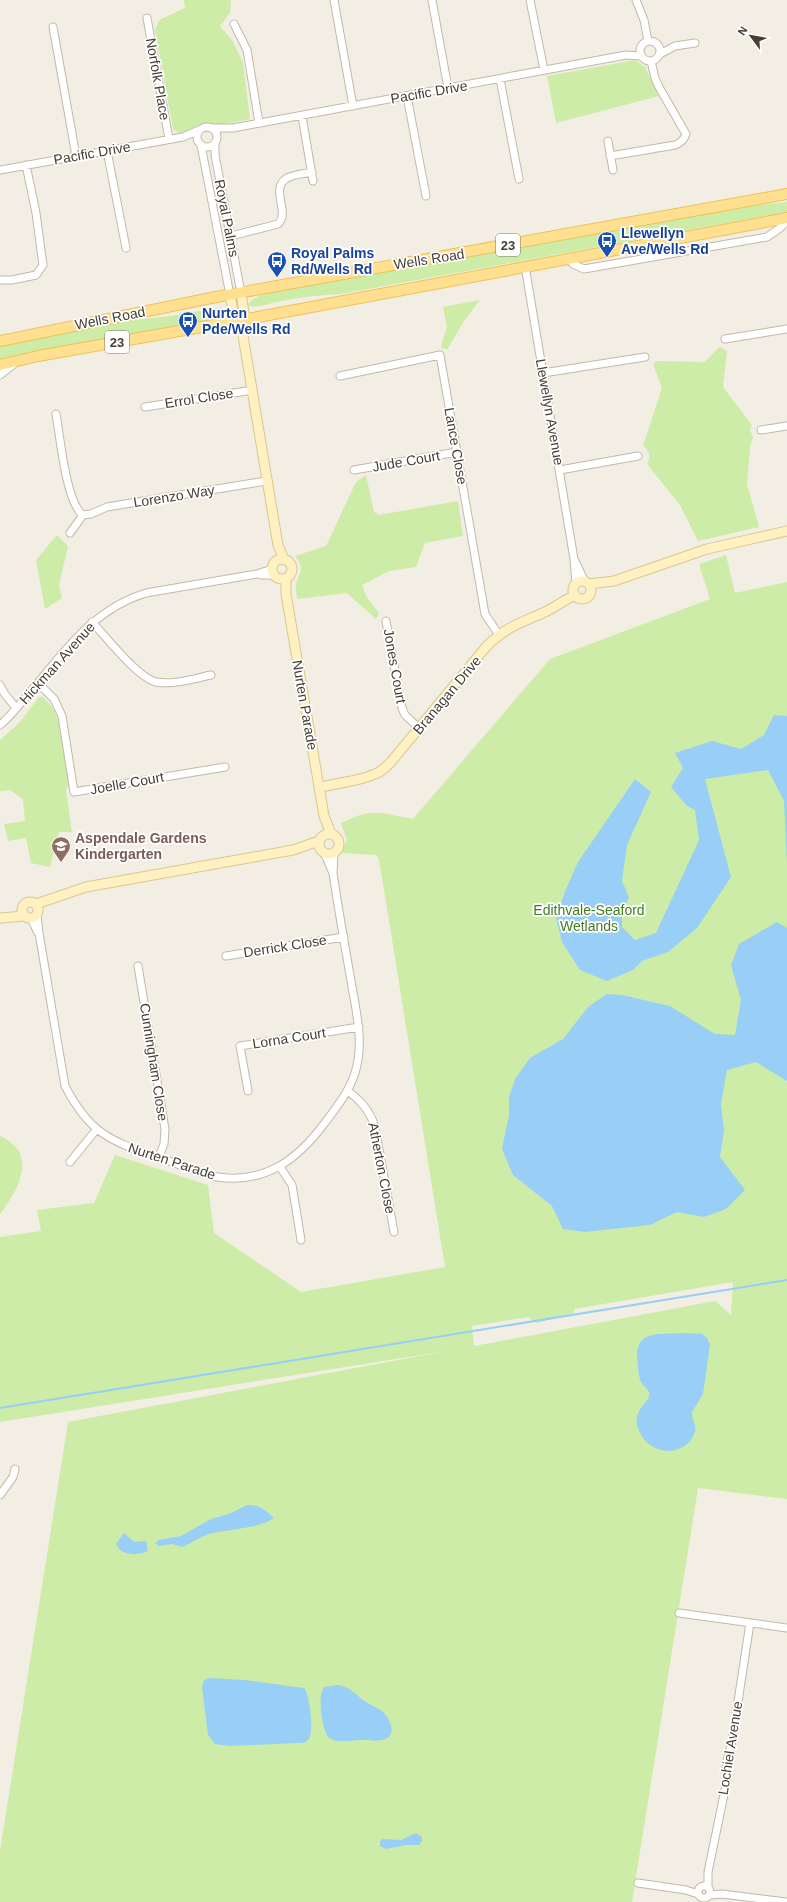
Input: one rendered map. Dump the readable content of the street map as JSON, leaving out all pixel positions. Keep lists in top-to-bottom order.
{
  "streets": {
    "main road": ["23", "Wells Road"],
    "street": [
      "Norfolk Place",
      "Pacific Drive",
      "Royal Palms",
      "Errol Close",
      "Llewellyn Avenue",
      "Lance Close",
      "Jude Court",
      "Lorenzo Way",
      "Hickman Avenue",
      "Jones Court",
      "Branagan Drive",
      "Nurten Parade",
      "Joelle Court",
      "Derrick Close",
      "Lorna Court",
      "Cunningham Close",
      "Atherton Close",
      "Lochiel Avenue"
    ]
  },
  "crossings": [
    ["Norfolk Place", "Pacific Drive"],
    ["Pacific Drive", "Royal Palms"],
    ["Royal Palms", "Wells Road"],
    ["Royal Palms", "Nurten Parade"],
    ["Wells Road", "Llewellyn Avenue"],
    ["Wells Road", "Nurten Parade"],
    ["Errol Close", "Nurten Parade"],
    ["Llewellyn Avenue", "Branagan Drive"],
    ["Lance Close", "Jude Court"],
    ["Lance Close", "Branagan Drive"],
    ["Lorenzo Way", "Nurten Parade"],
    ["Hickman Avenue", "Nurten Parade"],
    ["Hickman Avenue", "Joelle Court"],
    ["Jones Court", "Branagan Drive"],
    ["Branagan Drive", "Nurten Parade"],
    ["Nurten Parade", "Derrick Close"],
    ["Nurten Parade", "Lorna Court"],
    ["Nurten Parade", "Cunningham Close"],
    ["Nurten Parade", "Atherton Close"]
  ],
  "parks": ["Edithvale-Seaford Wetlands"],
  "places": {
    "bus stop": ["Llewellyn Ave/Wells Rd", "Royal Palms Rd/Wells Rd", "Nurten Pde/Wells Rd"],
    "school or university": ["Aspendale Gardens Kindergarten"]
  },
  "north": "top left"
}
